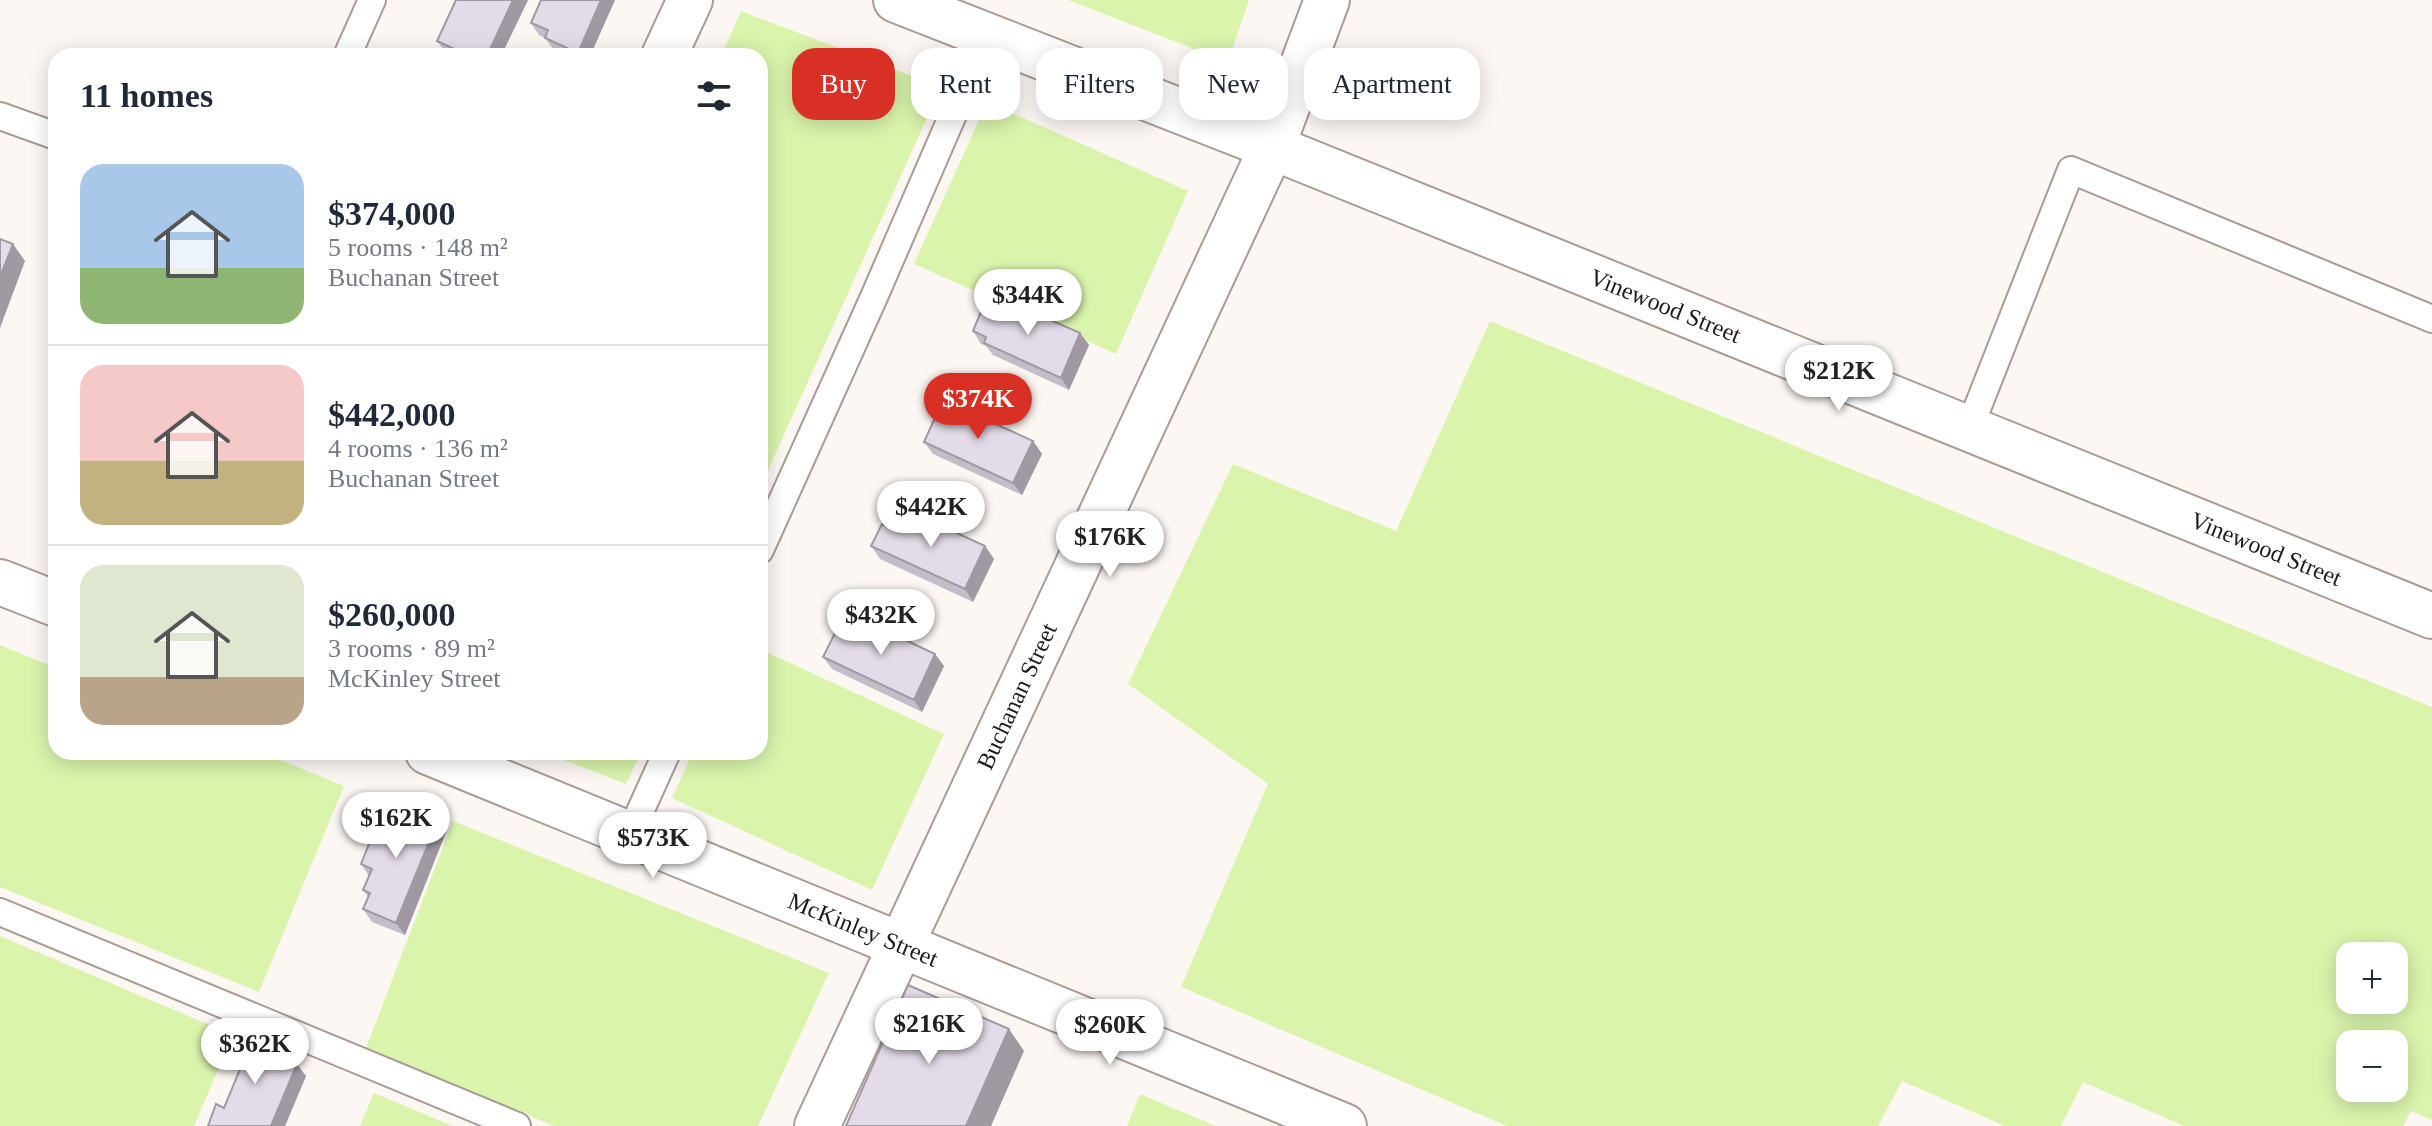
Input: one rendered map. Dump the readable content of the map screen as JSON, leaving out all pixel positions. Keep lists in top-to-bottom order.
{
  "streets": {
    "street": ["Vinewood Street", "Buchanan Street", "McKinley Street"]
  },
  "crossings": [
    ["Vinewood Street", "Buchanan Street"],
    ["Buchanan Street", "McKinley Street"]
  ],
  "page": {
    "chip": [
      "Buy",
      "Rent",
      "Filters",
      "New",
      "Apartment"
    ],
    "heading": "11 homes",
    "list": [
      {
        "name": "$374,000",
        "note": "5 rooms · 148 m² · Buchanan Street"
      },
      {
        "name": "$442,000",
        "note": "4 rooms · 136 m² · Buchanan Street"
      },
      {
        "name": "$260,000",
        "note": "3 rooms · 89 m² · McKinley Street"
      }
    ],
    "price": [
      "$344K",
      "$212K",
      "$374K",
      "$442K",
      "$176K",
      "$432K",
      "$162K",
      "$573K",
      "$216K",
      "$260K",
      "$362K"
    ],
    "map_buttons": ["+", "−"]
  }
}
